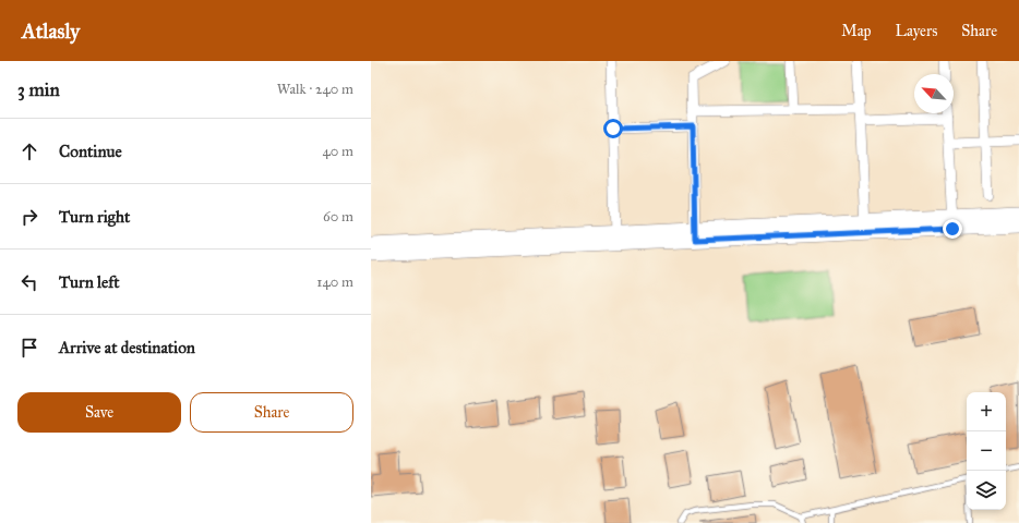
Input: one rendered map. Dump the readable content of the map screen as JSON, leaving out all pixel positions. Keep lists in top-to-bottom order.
{
  "north": "top left",
  "page": {
    "header": "Atlasly",
    "nav": ["Map", "Layers", "Share"],
    "heading": ["3 min", "Walk · 240 m"],
    "list": [
      ["Continue", "40 m"],
      ["Turn right", "60 m"],
      ["Turn left", "140 m"],
      "Arrive at destination"
    ],
    "buttons": ["Save", "Share"],
    "map_buttons": ["+", "−"]
  }
}
